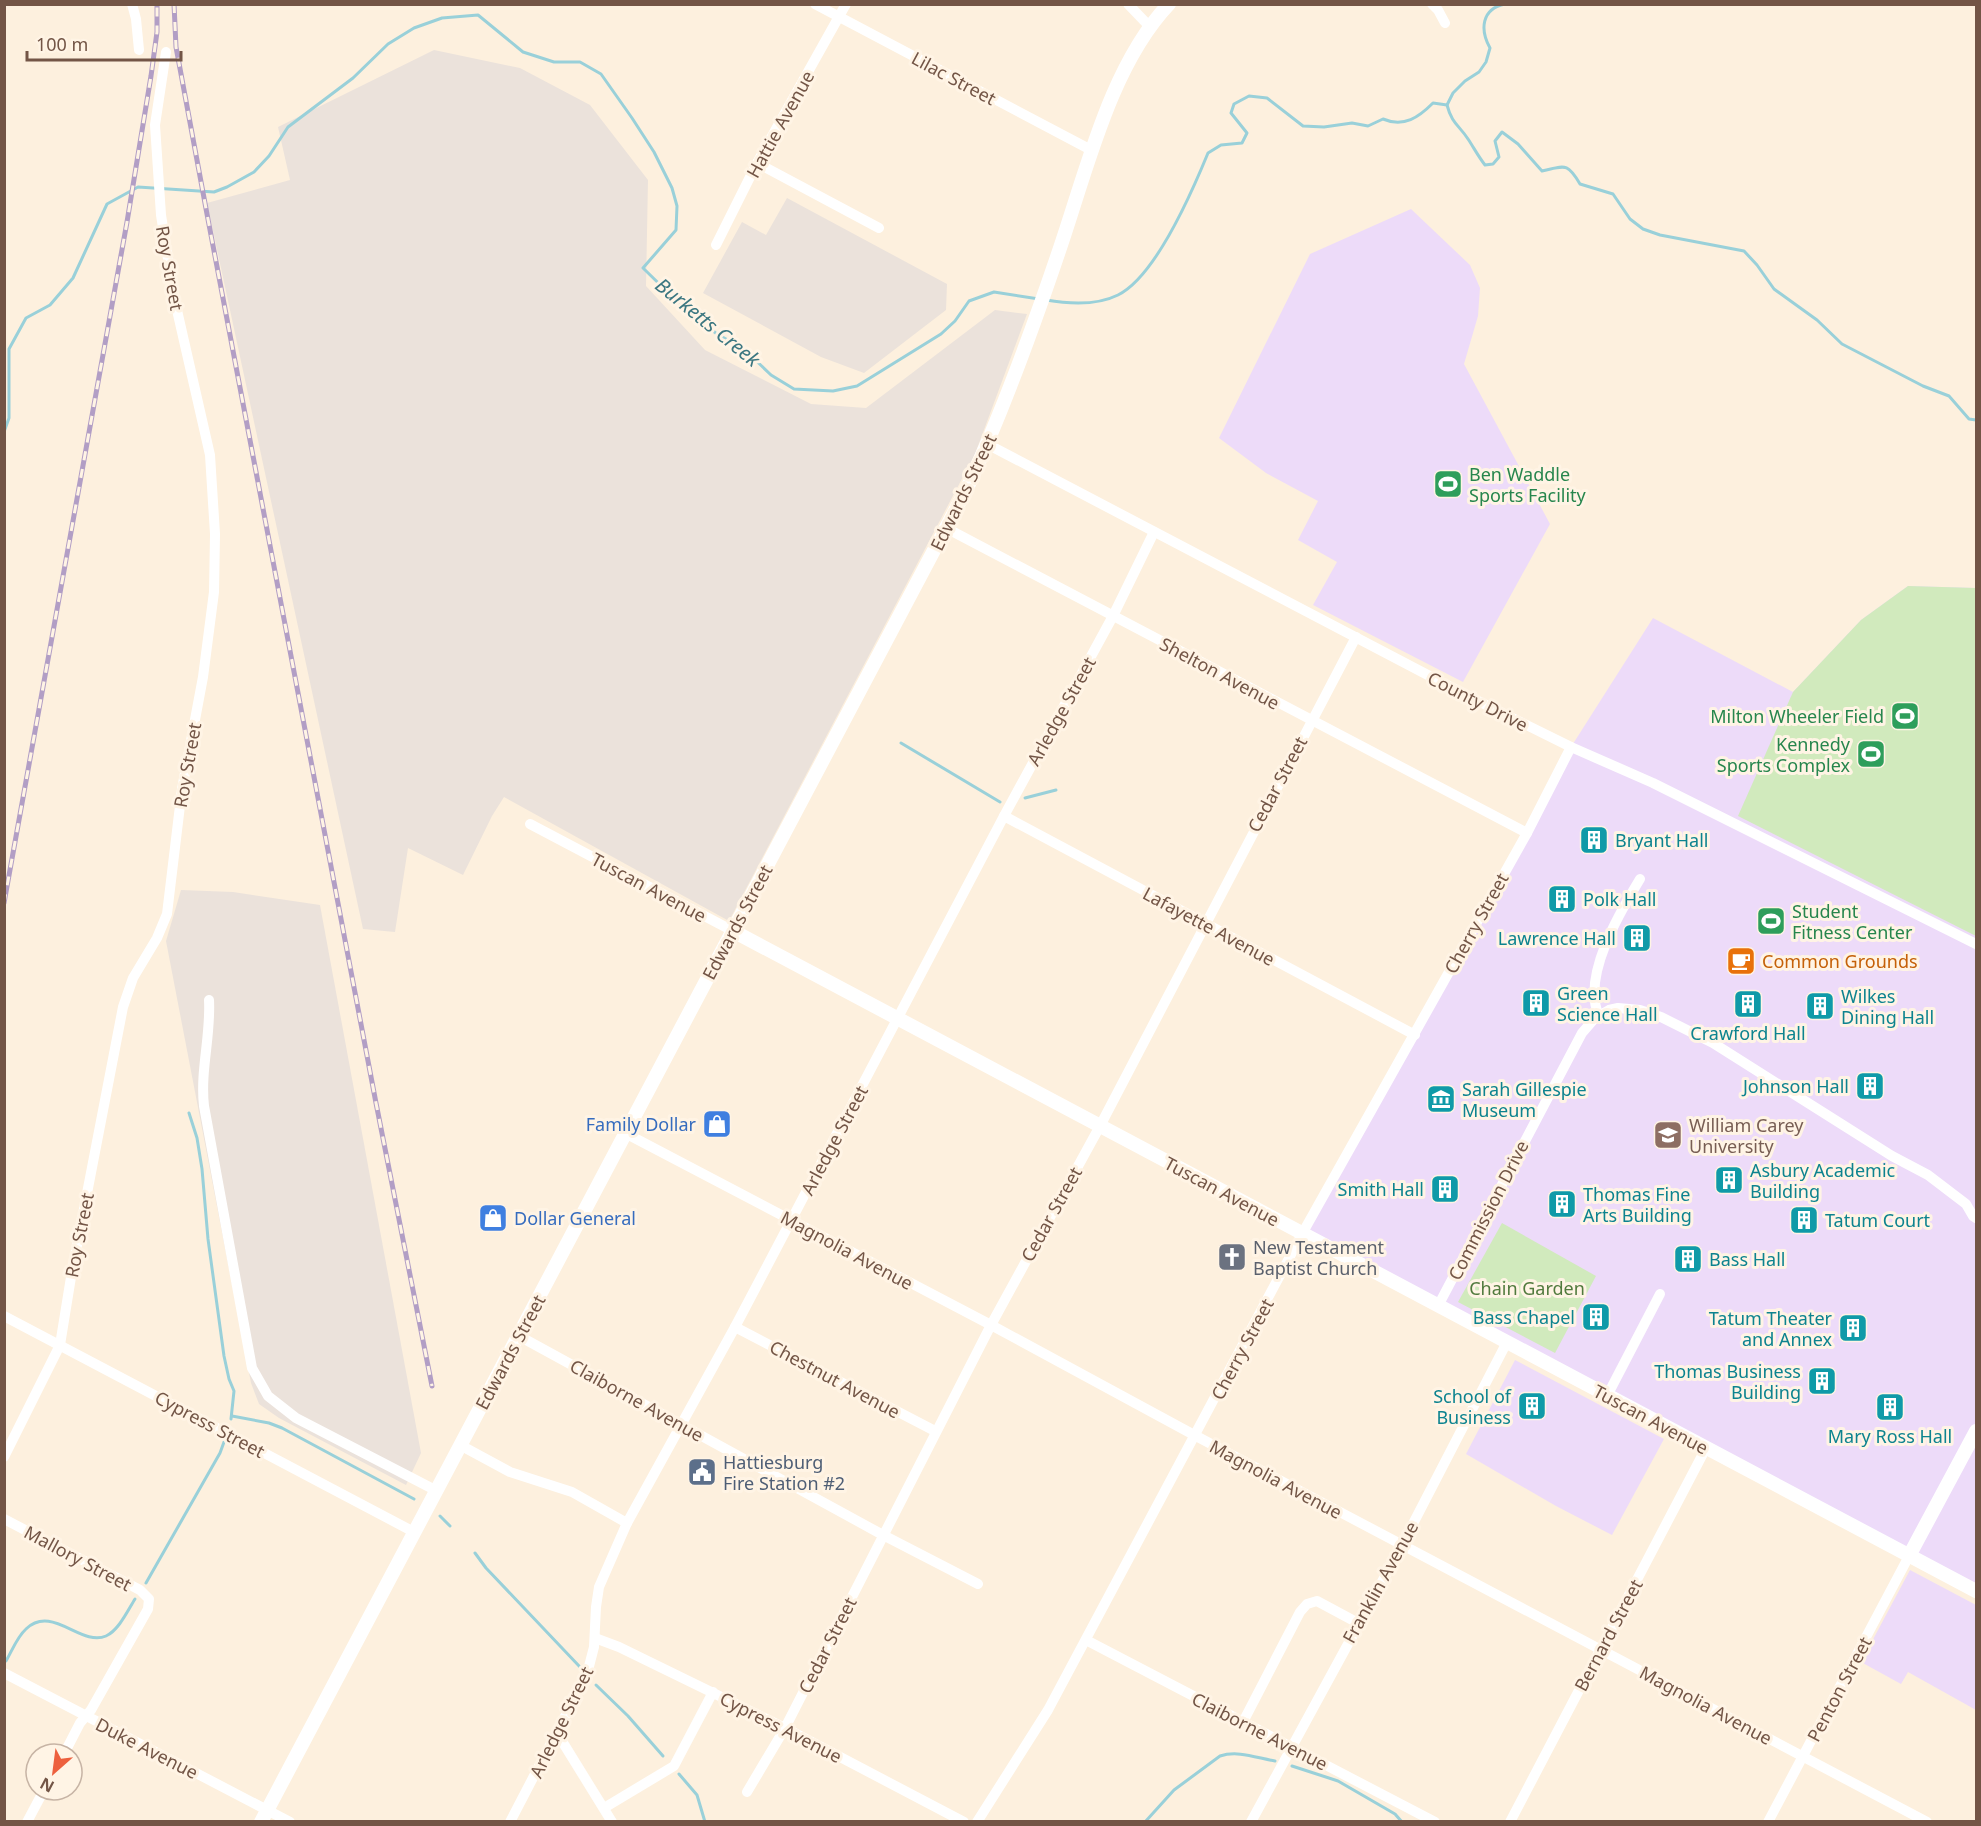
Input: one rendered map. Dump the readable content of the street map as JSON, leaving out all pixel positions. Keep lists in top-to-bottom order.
{
  "streets": {
    "main road": ["Edwards Street", "Tuscan Avenue"],
    "street": [
      "Lilac Street",
      "Hattie Avenue",
      "Roy Street",
      "Shelton Avenue",
      "County Drive",
      "Arledge Street",
      "Cedar Street",
      "Cherry Street",
      "Lafayette Avenue",
      "Commission Drive",
      "Magnolia Avenue",
      "Chestnut Avenue",
      "Claiborne Avenue",
      "Cypress Street",
      "Mallory Street",
      "Franklin Avenue",
      "Bernard Street",
      "Penton Street",
      "Cypress Avenue",
      "Duke Avenue"
    ]
  },
  "crossings": [
    ["Lilac Street", "Hattie Avenue"],
    ["Lilac Street", "Edwards Street"],
    ["Roy Street", "Cypress Street"],
    ["Edwards Street", "Shelton Avenue"],
    ["Edwards Street", "County Drive"],
    ["Edwards Street", "Tuscan Avenue"],
    ["Edwards Street", "Magnolia Avenue"],
    ["Edwards Street", "Claiborne Avenue"],
    ["Edwards Street", "Cypress Street"],
    ["Edwards Street", "Duke Avenue"],
    ["Shelton Avenue", "Arledge Street"],
    ["Shelton Avenue", "Cedar Street"],
    ["Shelton Avenue", "Cherry Street"],
    ["County Drive", "Arledge Street"],
    ["County Drive", "Cedar Street"],
    ["County Drive", "Cherry Street"],
    ["Arledge Street", "Tuscan Avenue"],
    ["Arledge Street", "Lafayette Avenue"],
    ["Arledge Street", "Magnolia Avenue"],
    ["Arledge Street", "Chestnut Avenue"],
    ["Arledge Street", "Claiborne Avenue"],
    ["Arledge Street", "Cypress Avenue"],
    ["Cedar Street", "Tuscan Avenue"],
    ["Cedar Street", "Lafayette Avenue"],
    ["Cedar Street", "Magnolia Avenue"],
    ["Cedar Street", "Chestnut Avenue"],
    ["Cedar Street", "Claiborne Avenue"],
    ["Cedar Street", "Cypress Avenue"],
    ["Tuscan Avenue", "Cherry Street"],
    ["Tuscan Avenue", "Commission Drive"],
    ["Tuscan Avenue", "Franklin Avenue"],
    ["Tuscan Avenue", "Bernard Street"],
    ["Tuscan Avenue", "Penton Street"],
    ["Cherry Street", "Lafayette Avenue"],
    ["Cherry Street", "Magnolia Avenue"],
    ["Cherry Street", "Claiborne Avenue"],
    ["Magnolia Avenue", "Franklin Avenue"],
    ["Magnolia Avenue", "Bernard Street"],
    ["Magnolia Avenue", "Penton Street"],
    ["Claiborne Avenue", "Franklin Avenue"],
    ["Mallory Street", "Duke Avenue"]
  ],
  "water": ["Burketts Creek"],
  "parks": ["Chain Garden"],
  "places": {
    "sports": [
      "Ben Waddle Sports Facility",
      "Milton Wheeler Field",
      "Kennedy Sports Complex",
      "Student Fitness Center"
    ],
    "building": [
      "Bryant Hall",
      "Polk Hall",
      "Lawrence Hall",
      "Green Science Hall",
      "Crawford Hall",
      "Wilkes Dining Hall",
      "Johnson Hall",
      "Asbury Academic Building",
      "Smith Hall",
      "Thomas Fine Arts Building",
      "Tatum Court",
      "Bass Hall",
      "Bass Chapel",
      "Tatum Theater and Annex",
      "Thomas Business Building",
      "School of Business",
      "Mary Ross Hall"
    ],
    "cafe": ["Common Grounds"],
    "museum": ["Sarah Gillespie Museum"],
    "shop": ["Family Dollar", "Dollar General"],
    "school or university": ["William Carey University"],
    "church": ["New Testament Baptist Church"],
    "public building": ["Hattiesburg Fire Station #2"]
  },
  "scale_bar": "100 m",
  "north": "bottom left"
}
